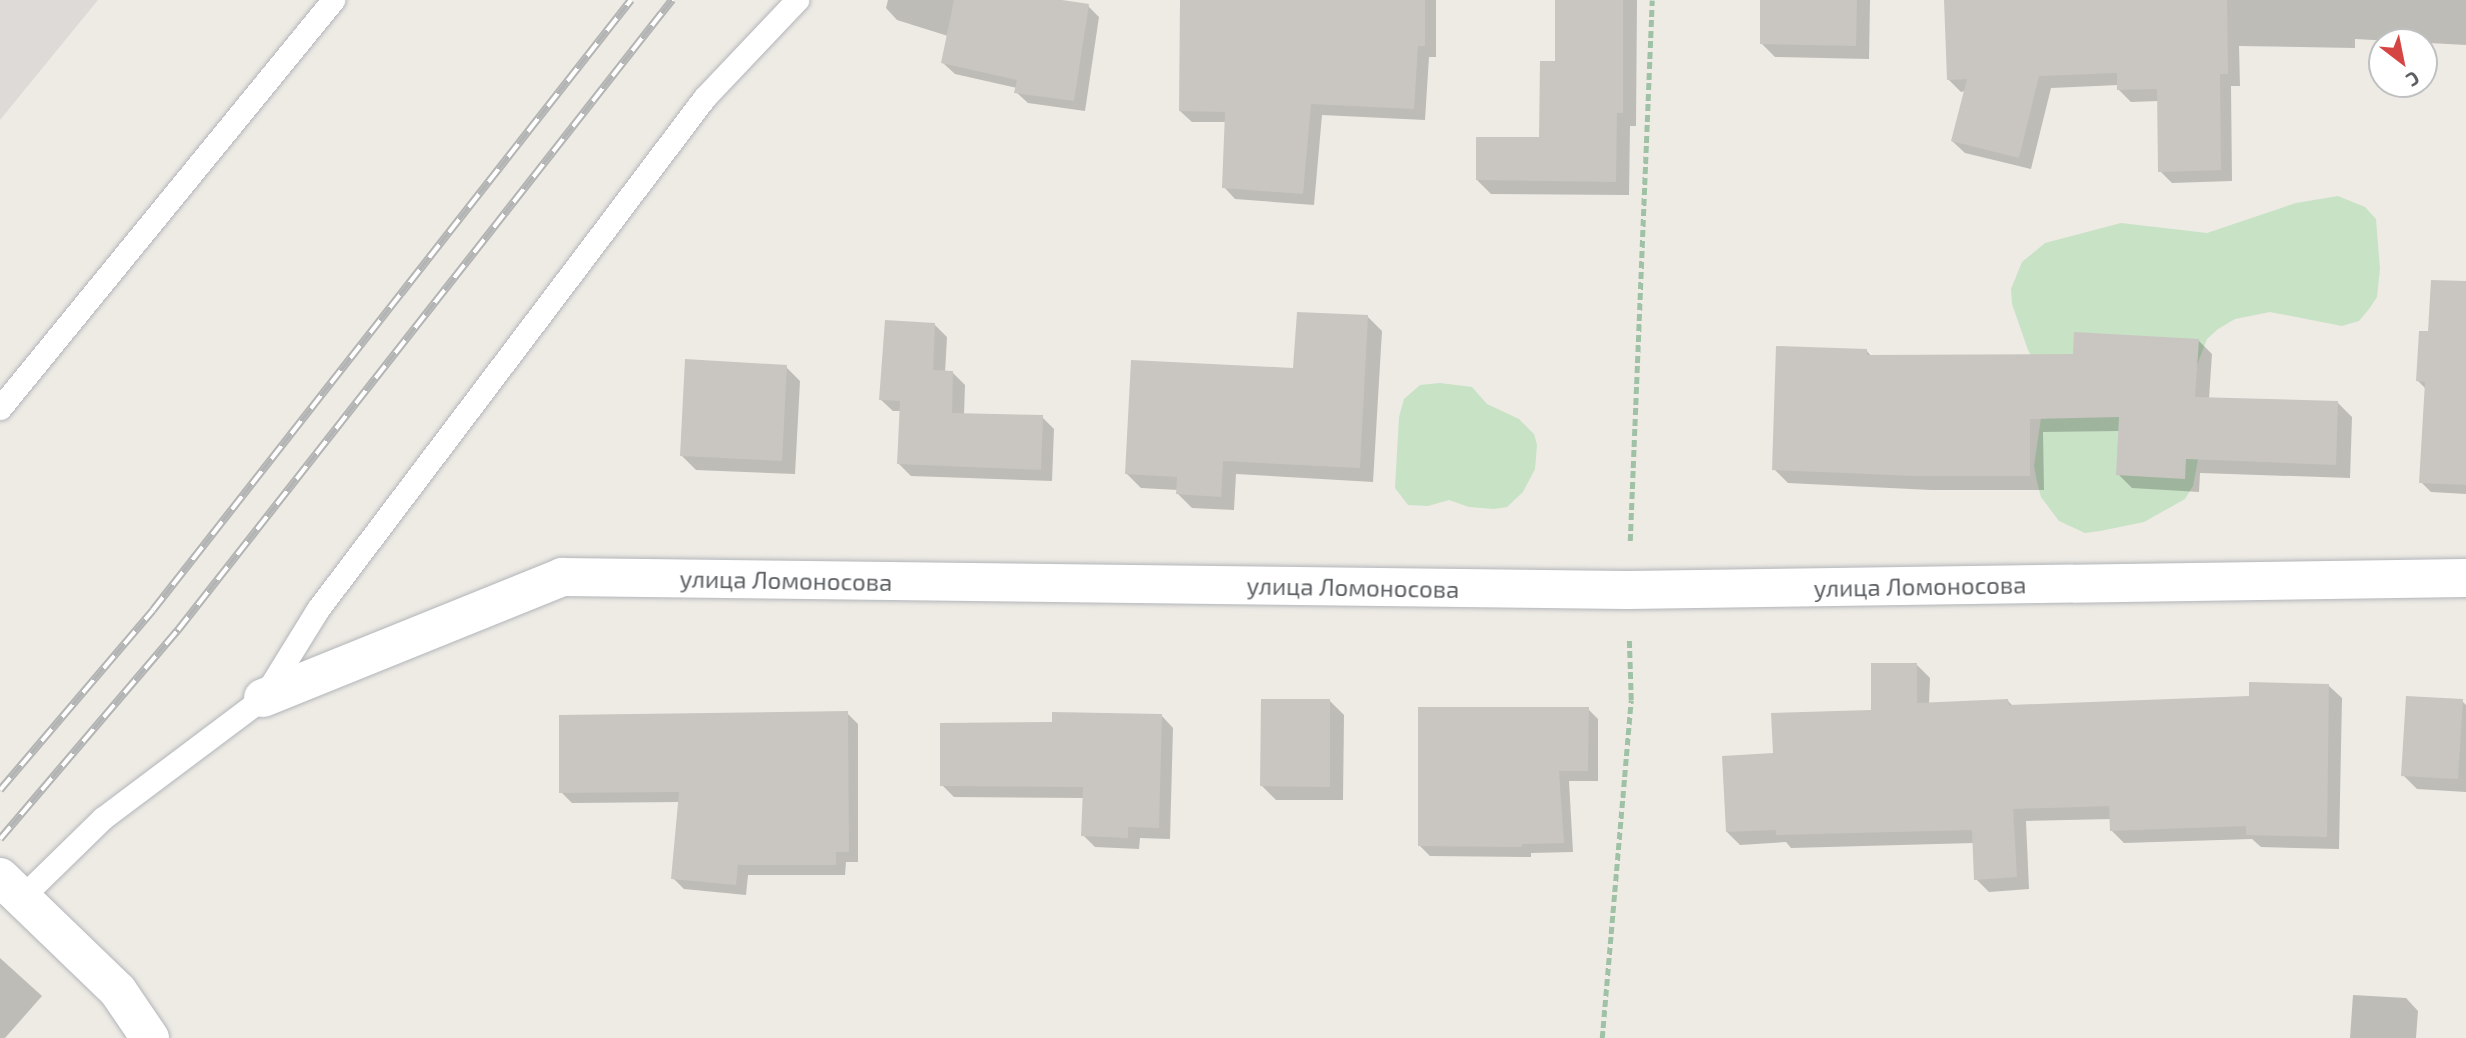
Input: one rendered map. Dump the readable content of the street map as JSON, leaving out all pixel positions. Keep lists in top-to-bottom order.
{
  "streets": {
    "street": ["улица Ломоносова"]
  },
  "north": "bottom right"
}
